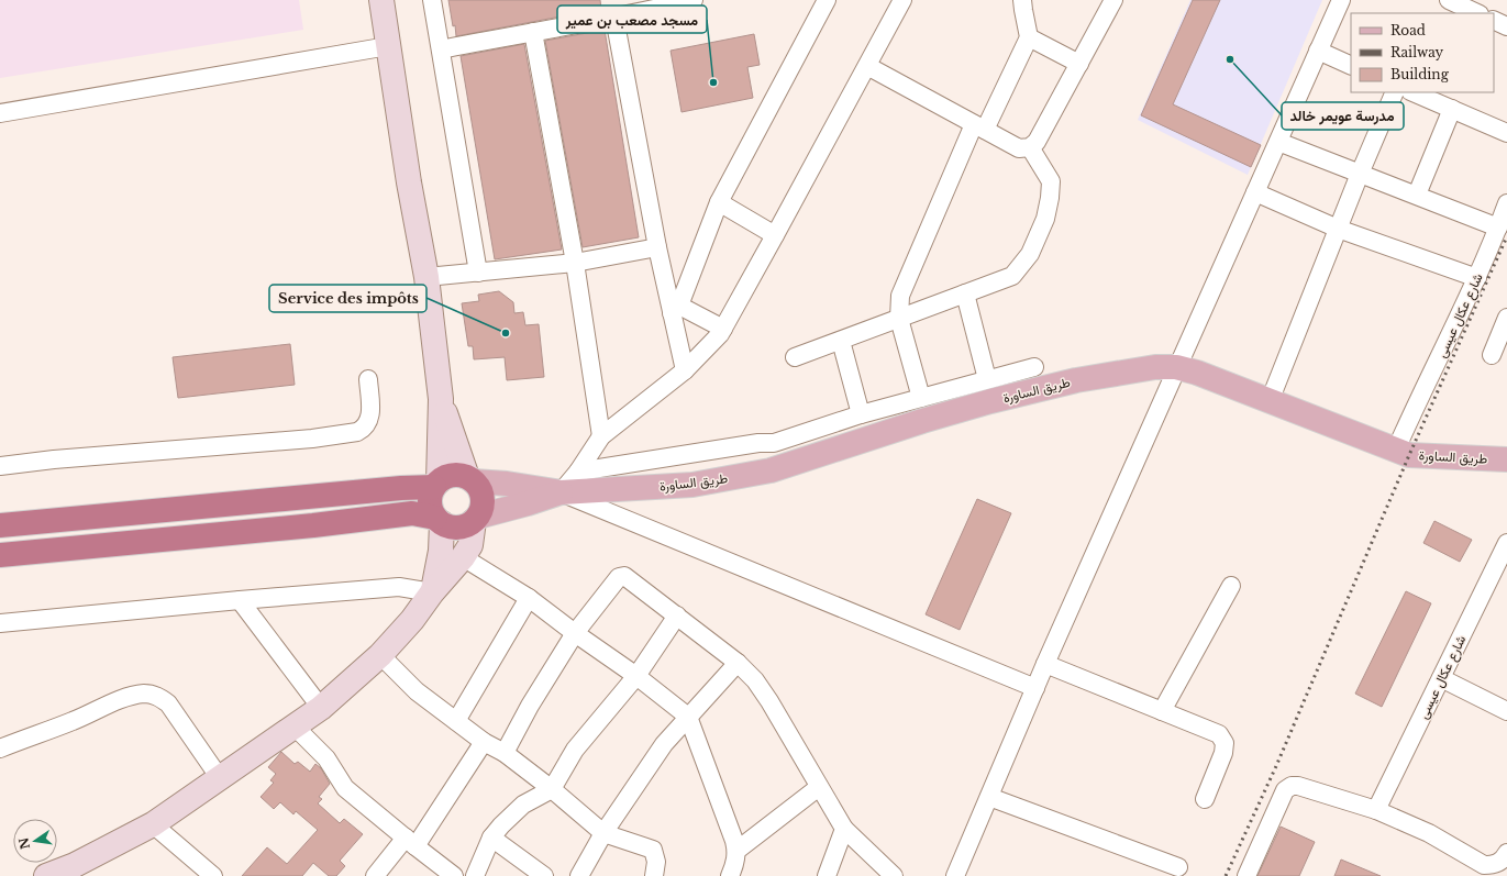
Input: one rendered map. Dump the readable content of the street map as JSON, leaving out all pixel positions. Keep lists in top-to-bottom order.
{
  "streets": {
    "main road": ["طريق الساورة"],
    "street": ["شارع عكال عيسى"]
  },
  "crossings": [
    ["شارع عكال عيسى", "طريق الساورة"]
  ],
  "places": ["مدرسة عويمر خالد", "مسجد مصعب بن عمير", "Service des impôts"],
  "legend": ["Road", "Railway", "Building"],
  "north": "left"
}
